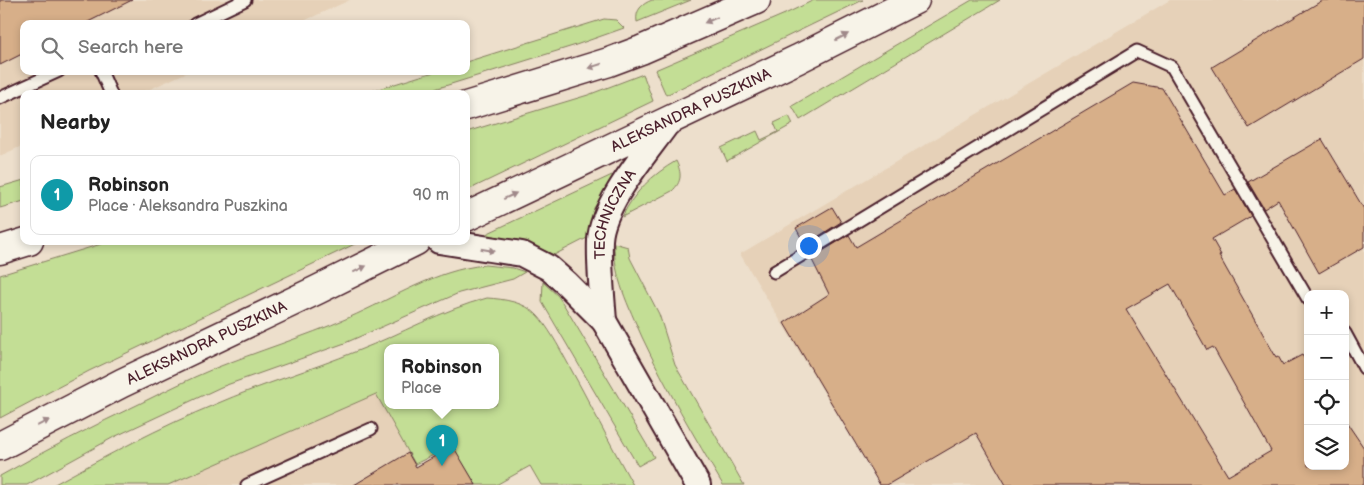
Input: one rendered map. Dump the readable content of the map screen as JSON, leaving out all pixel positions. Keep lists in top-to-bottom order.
{
  "streets": {
    "main road": ["ALEKSANDRA PUSZKINA"],
    "street": ["TECHNICZNA"]
  },
  "crossings": [
    ["ALEKSANDRA PUSZKINA", "TECHNICZNA"]
  ],
  "page": {
    "search": "Search here",
    "heading": "Nearby",
    "list": [
      {
        "mark": "1",
        "name": "Robinson",
        "note": "Place · Aleksandra Puszkina",
        "value": "90 m"
      }
    ],
    "map_buttons": ["+", "−"],
    "popup": ["Robinson", "Place"],
    "pins": "1"
  }
}
